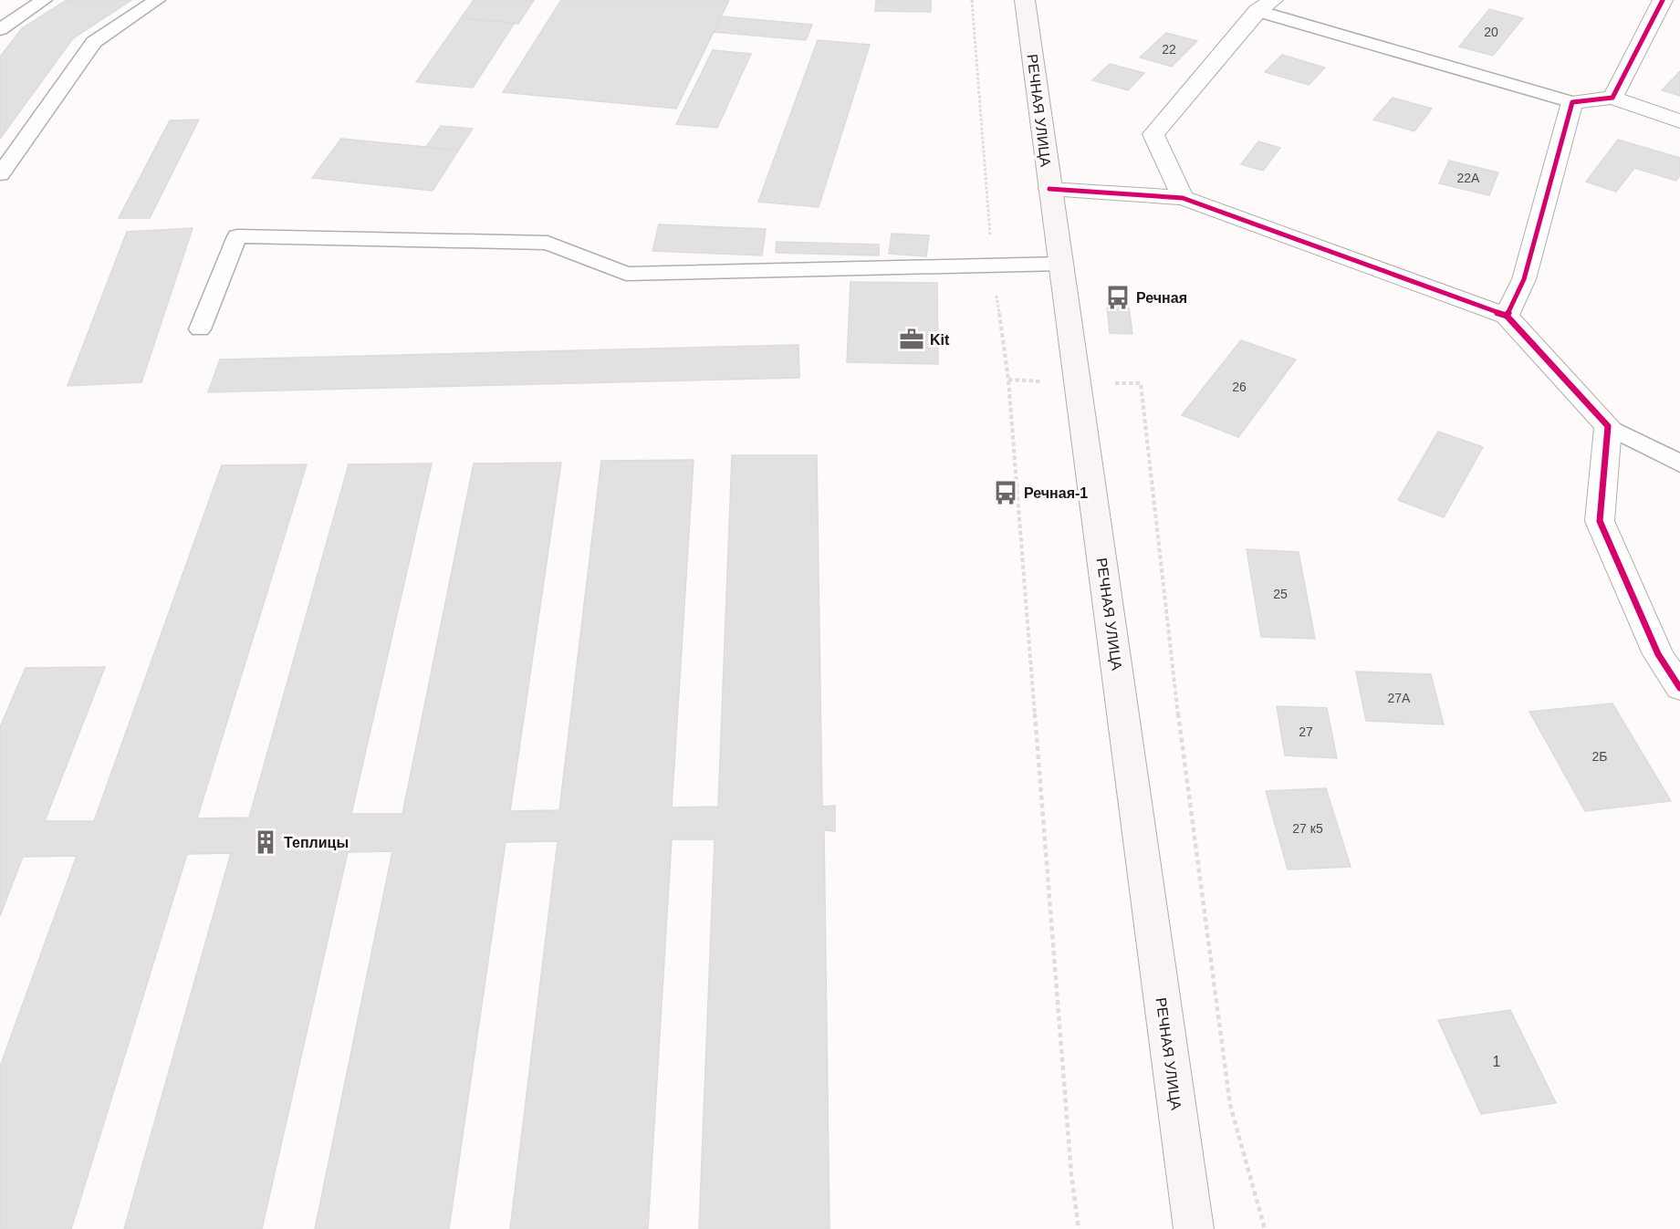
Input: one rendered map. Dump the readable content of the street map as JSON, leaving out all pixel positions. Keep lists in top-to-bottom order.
{
  "streets": {
    "main road": ["РЕЧНАЯ УЛИЦА"]
  },
  "places": {
    "bus stop": ["Речная", "Речная-1"],
    "office": ["Kit"],
    "building": ["Теплицы"]
  },
  "house_numbers": [
    "20",
    "22",
    "22А",
    "26",
    "25",
    "27А",
    "27",
    "2Б",
    "27 к5",
    "1"
  ]
}
